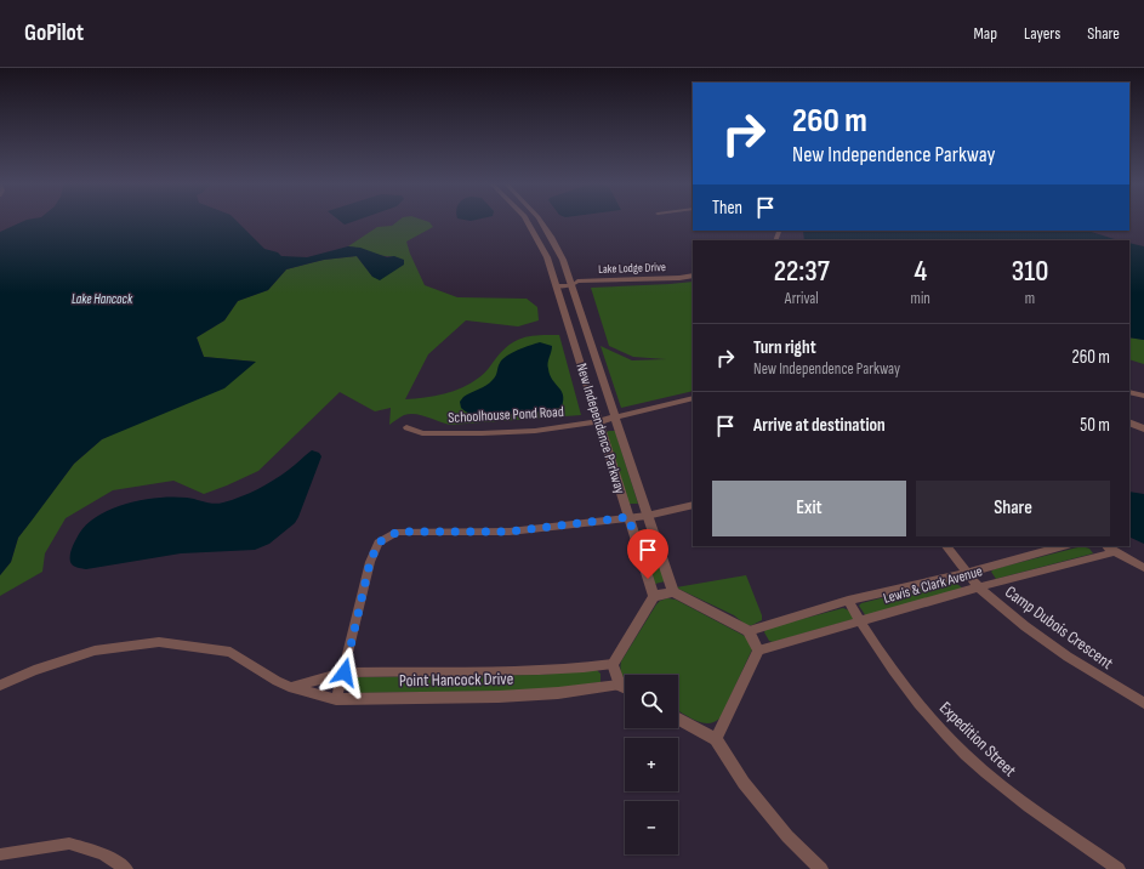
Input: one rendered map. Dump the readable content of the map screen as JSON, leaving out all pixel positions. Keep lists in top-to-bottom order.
{
  "streets": {
    "street": [
      "Lake Lodge Drive",
      "Schoolhouse Pond Road",
      "New Independence Parkway",
      "Lewis & Clark Avenue",
      "Camp Dubois Crescent",
      "Point Hancock Drive",
      "Expedition Street"
    ]
  },
  "crossings": [
    ["Lake Lodge Drive", "New Independence Parkway"],
    ["Schoolhouse Pond Road", "New Independence Parkway"],
    ["Lewis & Clark Avenue", "Camp Dubois Crescent"],
    ["Lewis & Clark Avenue", "Expedition Street"]
  ],
  "water": ["Lake Hancock"],
  "page": {
    "header": "GoPilot",
    "nav": ["Map", "Layers", "Share"],
    "turn": ["260 m", "New Independence Parkway"],
    "then": "Then",
    "eta": [
      "22:37",
      "Arrival",
      "4",
      "min",
      "310",
      "m"
    ],
    "list": [
      {
        "name": "Turn right",
        "note": "New Independence Parkway",
        "value": "260 m"
      },
      {
        "name": "Arrive at destination",
        "value": "50 m"
      }
    ],
    "buttons": ["Exit", "Share"],
    "map_buttons": ["+", "−"]
  }
}
